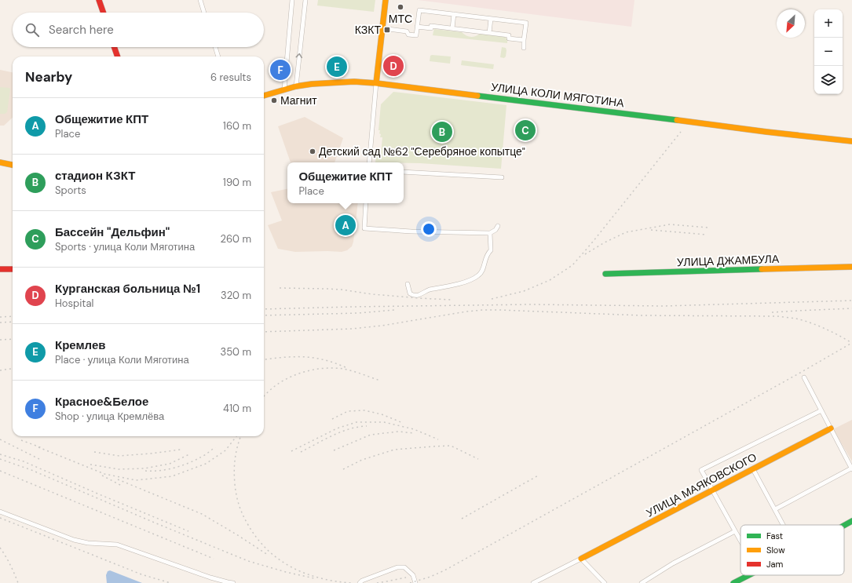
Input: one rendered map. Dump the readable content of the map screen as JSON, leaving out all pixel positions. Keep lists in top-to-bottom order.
{
  "streets": {
    "street": ["УЛИЦА КОЛИ МЯГОТИНА", "УЛИЦА ДЖАМБУЛА", "УЛИЦА МАЯКОВСКОГО"]
  },
  "places": {
    "other": ["МТС", "Магнит", "Детский сад №62 \"Серебряное копытце\""],
    "transit": ["КЗКТ"]
  },
  "legend": ["Fast", "Slow", "Jam"],
  "north": "bottom left",
  "page": {
    "map_buttons": ["+", "−"],
    "search": "Search here",
    "pins": [
      "D",
      "E",
      "F",
      "C",
      "B",
      "A"
    ],
    "heading": ["Nearby", "6 results"],
    "list": [
      {
        "mark": "A",
        "name": "Общежитие КПТ",
        "note": "Place",
        "value": "160 m"
      },
      {
        "mark": "B",
        "name": "стадион КЗКТ",
        "note": "Sports",
        "value": "190 m"
      },
      {
        "mark": "C",
        "name": "Бассейн \"Дельфин\"",
        "note": "Sports · улица Коли Мяготина",
        "value": "260 m"
      },
      {
        "mark": "D",
        "name": "Курганская больница №1",
        "note": "Hospital",
        "value": "320 m"
      },
      {
        "mark": "E",
        "name": "Кремлев",
        "note": "Place · улица Коли Мяготина",
        "value": "350 m"
      },
      {
        "mark": "F",
        "name": "Красное&Белое",
        "note": "Shop · улица Кремлёва",
        "value": "410 m"
      }
    ],
    "popup": ["Общежитие КПТ", "Place"]
  }
}
